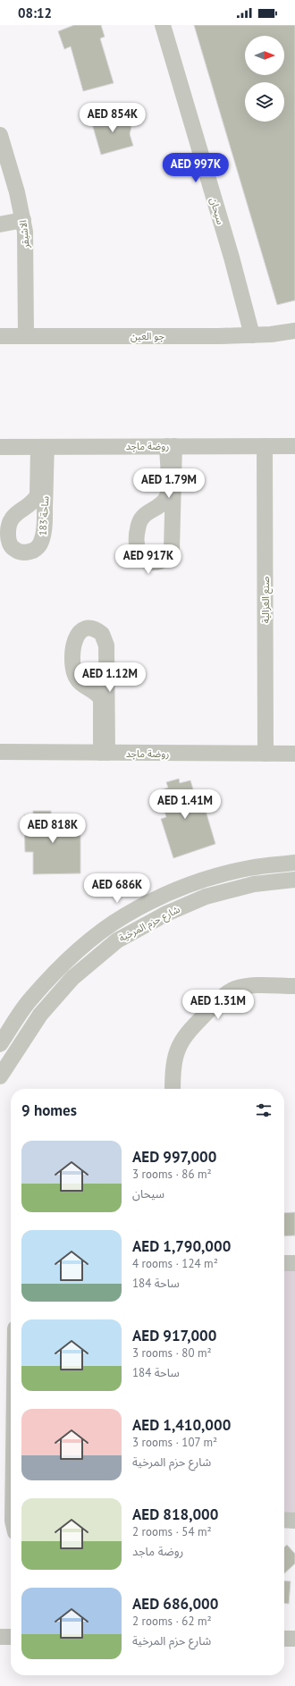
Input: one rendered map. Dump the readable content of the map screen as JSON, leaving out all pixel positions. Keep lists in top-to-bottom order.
{
  "streets": {
    "street": [
      "سيحان",
      "الاشيقر",
      "جو العين",
      "روضة ماجد",
      "ساحة 183",
      "صنع الغزالية",
      "شارع حزم المرخية"
    ]
  },
  "crossings": [
    ["سيحان", "جو العين"],
    ["الاشيقر", "جو العين"],
    ["روضة ماجد", "ساحة 183"],
    ["روضة ماجد", "صنع الغزالية"]
  ],
  "north": "right",
  "page": {
    "status": "08:12",
    "price": [
      "AED 854K",
      "AED 997K",
      "AED 1.79M",
      "AED 917K",
      "AED 1.12M",
      "AED 1.41M",
      "AED 818K",
      "AED 686K",
      "AED 1.31M"
    ],
    "heading": "9 homes",
    "list": [
      {
        "name": "AED 997,000",
        "note": "3 rooms · 86 m² · سيحان"
      },
      {
        "name": "AED 1,790,000",
        "note": "4 rooms · 124 m² · ساحة 184"
      },
      {
        "name": "AED 917,000",
        "note": "3 rooms · 80 m² · ساحة 184"
      },
      {
        "name": "AED 1,410,000",
        "note": "3 rooms · 107 m² · شارع حزم المرخية"
      },
      {
        "name": "AED 818,000",
        "note": "2 rooms · 54 m² · روضة ماجد"
      },
      {
        "name": "AED 686,000",
        "note": "2 rooms · 62 m² · شارع حزم المرخية"
      }
    ]
  }
}
